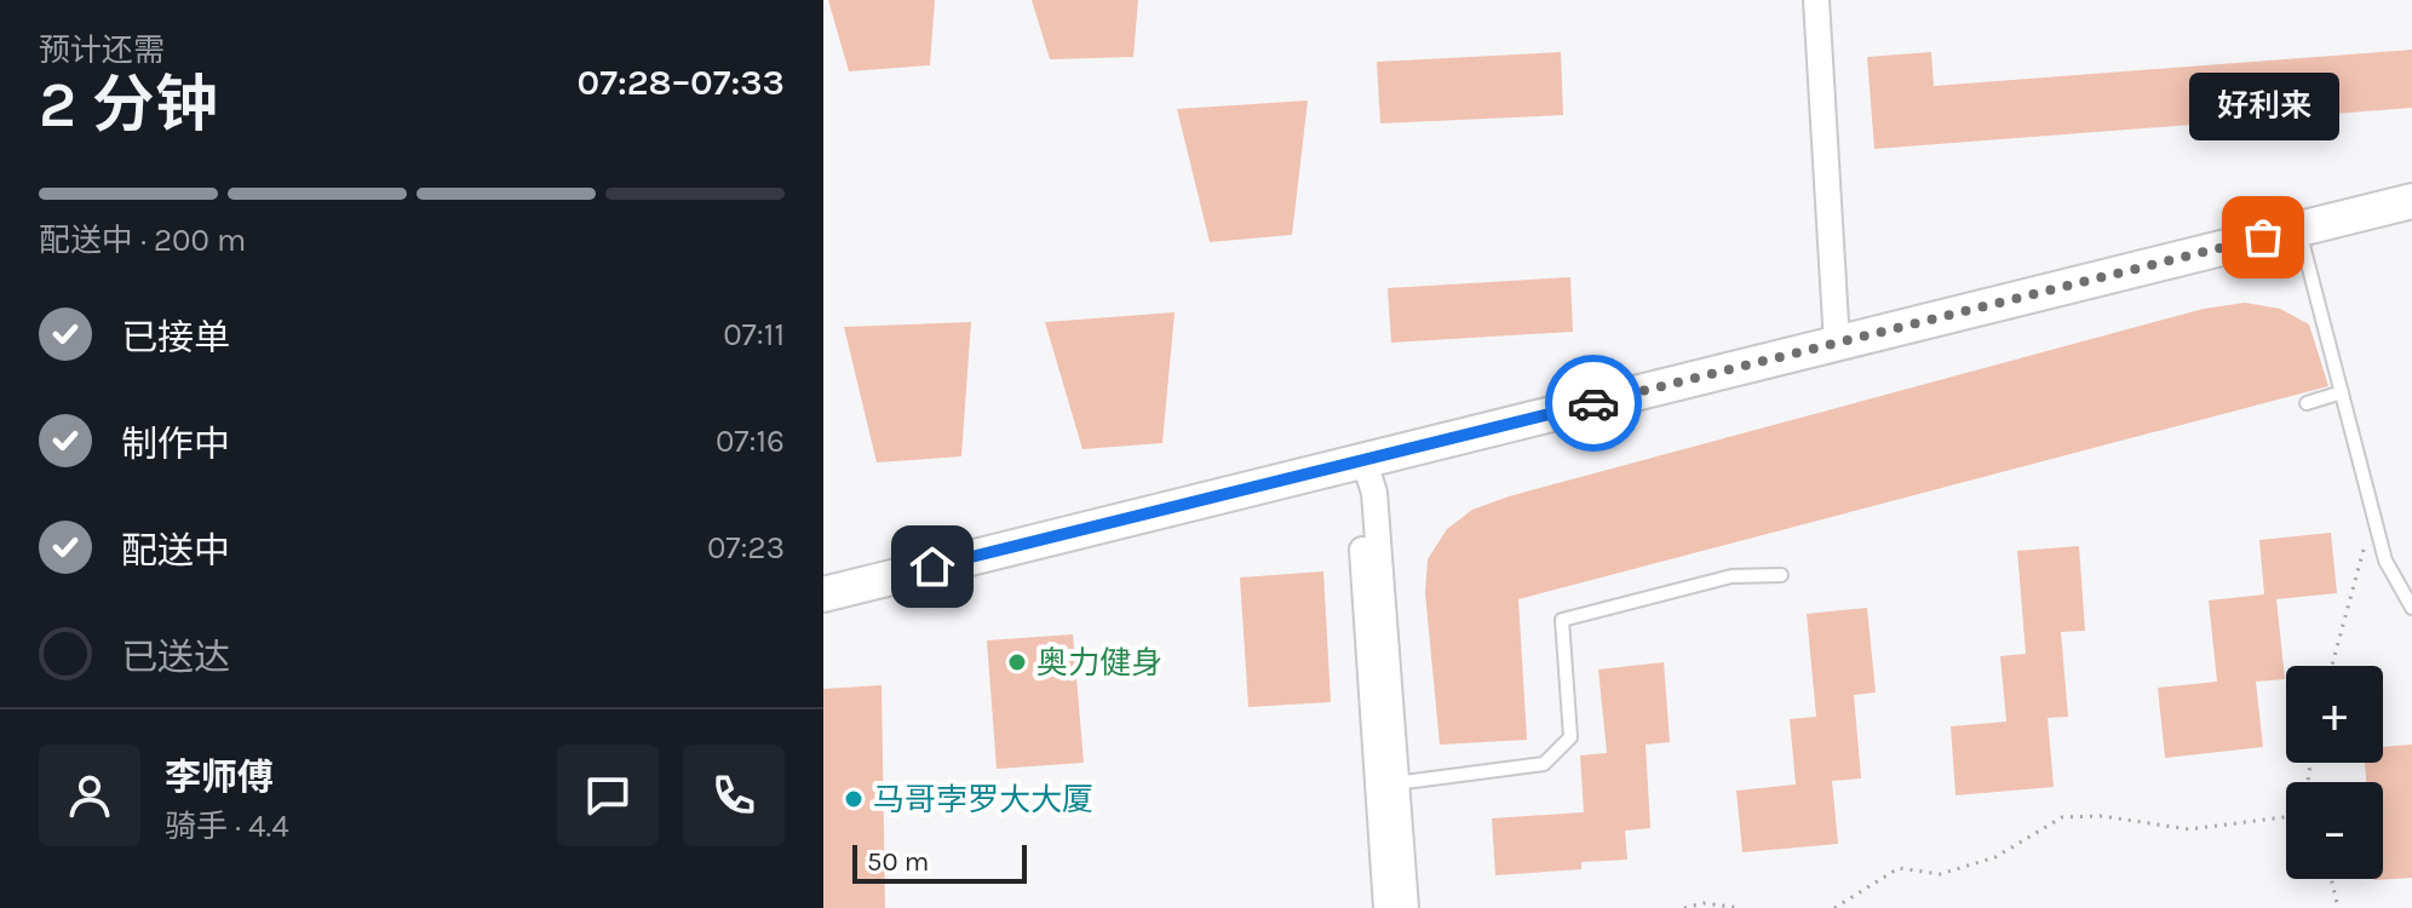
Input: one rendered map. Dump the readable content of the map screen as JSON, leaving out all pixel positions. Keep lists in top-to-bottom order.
{
  "places": ["好利来", "奥力健身", "马哥孛罗大大厦"],
  "scale_bar": "50 m",
  "page": {
    "heading": ["2 分钟", "预计还需", "07:28–07:33"],
    "panel": ["李师傅", "骑手 · 4.4"],
    "bubble": "好利来",
    "bar": "配送中 · 200 m",
    "list": [
      ["已接单", "07:11"],
      ["制作中", "07:16"],
      ["配送中", "07:23"],
      "已送达"
    ],
    "map_buttons": ["+", "−"],
    "scale": "50 m"
  }
}
